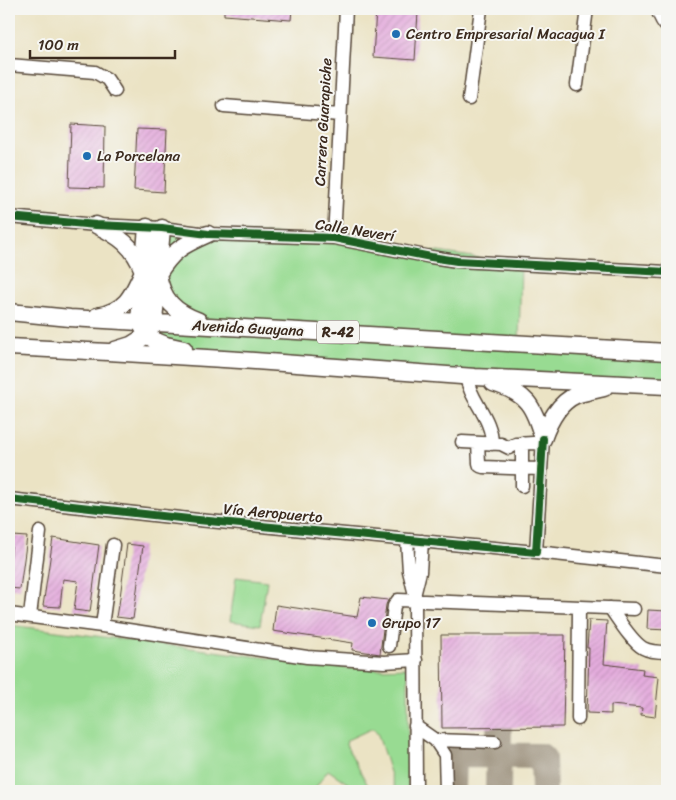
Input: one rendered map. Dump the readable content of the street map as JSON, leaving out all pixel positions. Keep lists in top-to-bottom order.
{
  "streets": {
    "main road": ["Avenida Guayana", "R-42"],
    "street": ["Carrera Guarapiche", "Calle Neverí", "Vía Aeropuerto"]
  },
  "crossings": [
    ["Carrera Guarapiche", "Calle Neverí"]
  ],
  "places": ["Centro Empresarial Macagua I", "La Porcelana", "Grupo 17"],
  "scale_bar": "100 m"
}
